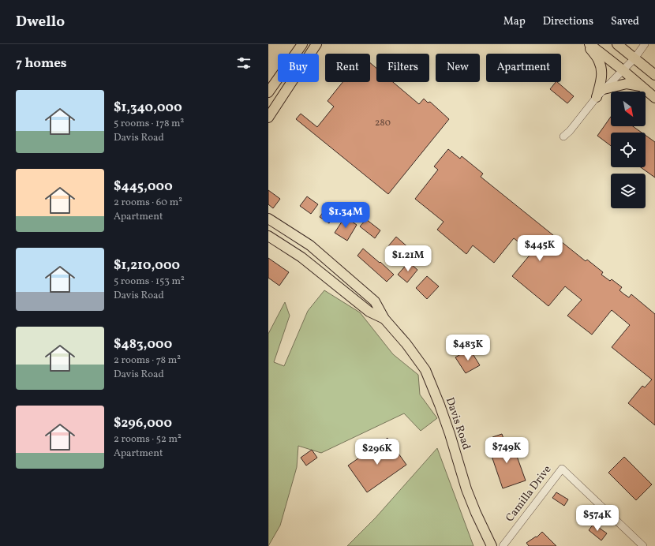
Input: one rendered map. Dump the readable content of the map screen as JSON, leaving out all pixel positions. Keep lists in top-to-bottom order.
{
  "streets": {
    "main road": ["Davis Road"],
    "street": ["Camilla Drive"]
  },
  "house_numbers": ["280"],
  "north": "bottom right",
  "page": {
    "header": "Dwello",
    "nav": ["Map", "Directions", "Saved"],
    "heading": "7 homes",
    "chip": [
      "Buy",
      "Rent",
      "Filters",
      "New",
      "Apartment"
    ],
    "list": [
      {
        "name": "$1,340,000",
        "note": "5 rooms · 178 m² · Davis Road"
      },
      {
        "name": "$445,000",
        "note": "2 rooms · 60 m² · Apartment"
      },
      {
        "name": "$1,210,000",
        "note": "5 rooms · 153 m² · Davis Road"
      },
      {
        "name": "$483,000",
        "note": "2 rooms · 78 m² · Davis Road"
      },
      {
        "name": "$296,000",
        "note": "2 rooms · 52 m² · Apartment"
      }
    ],
    "price": [
      "$1.34M",
      "$445K",
      "$1.21M",
      "$483K",
      "$749K",
      "$296K",
      "$574K"
    ]
  }
}
